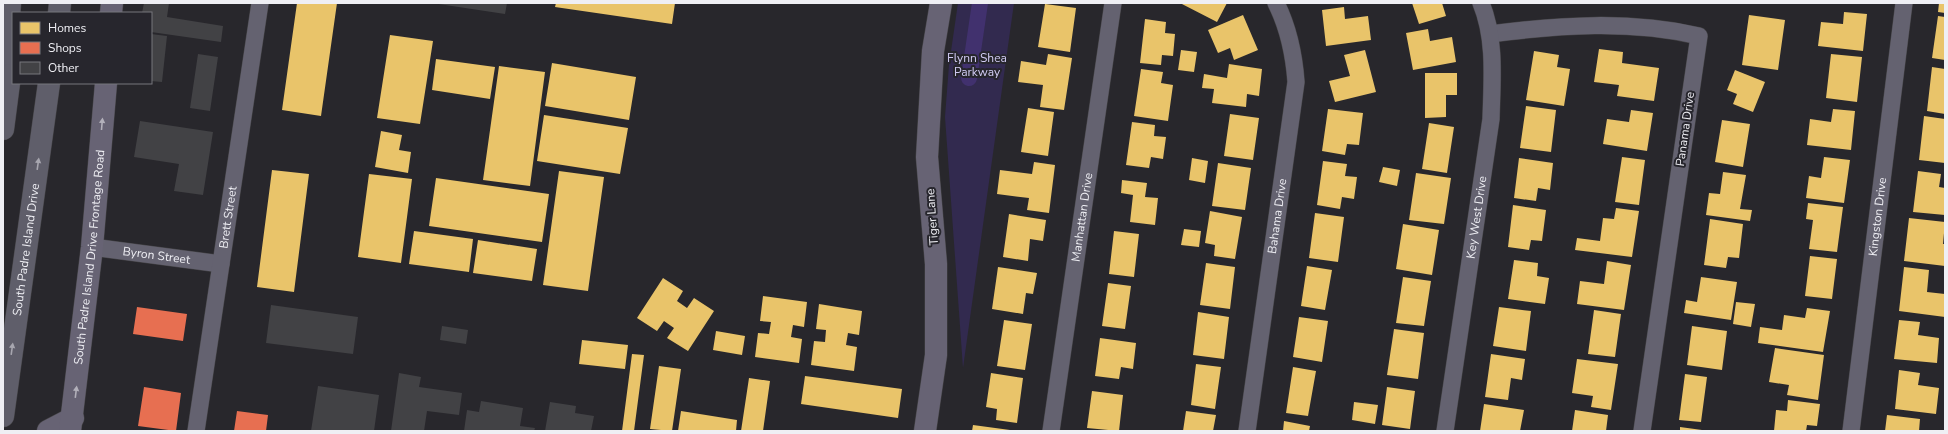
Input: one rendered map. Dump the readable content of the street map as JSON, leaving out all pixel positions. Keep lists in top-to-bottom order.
{
  "streets": {
    "highway": ["South Padre Island Drive"],
    "street": [
      "Panama Drive",
      "Bahama Drive",
      "Brett Street",
      "Tiger Lane",
      "Manhattan Drive",
      "Key West Drive",
      "Kingston Drive",
      "Byron Street",
      "South Padre Island Drive Frontage Road"
    ]
  },
  "crossings": [
    ["Panama Drive", "Key West Drive"],
    ["Brett Street", "Byron Street"],
    ["Byron Street", "South Padre Island Drive Frontage Road"]
  ],
  "one_way": ["South Padre Island Drive", "South Padre Island Drive Frontage Road"],
  "parks": ["Flynn Shea Parkway"],
  "legend": ["Homes", "Shops", "Other"]
}
